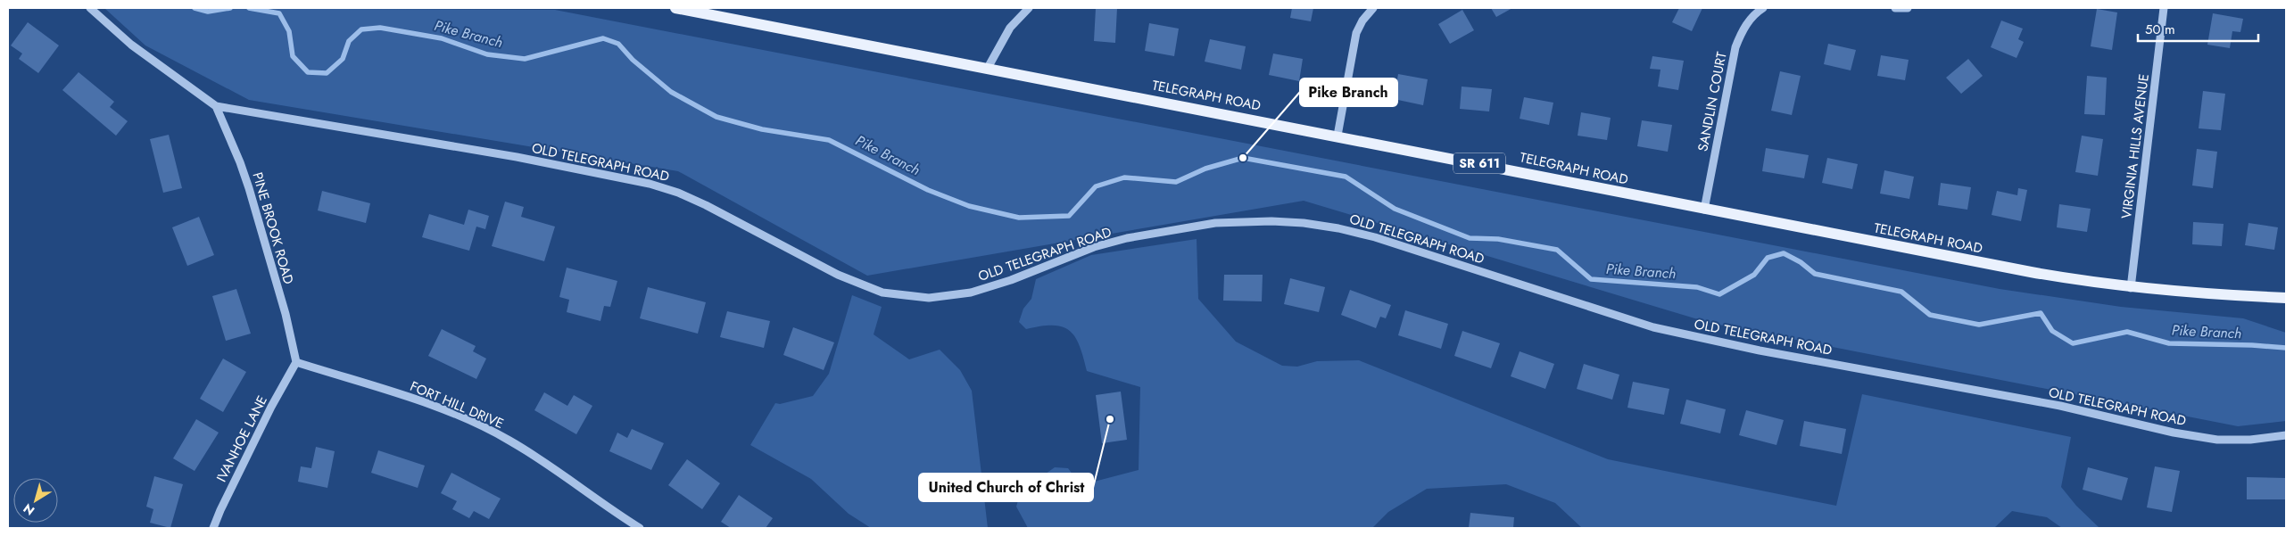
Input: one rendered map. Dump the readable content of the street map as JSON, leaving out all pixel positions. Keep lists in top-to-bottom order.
{
  "streets": {
    "main road": ["TELEGRAPH ROAD", "SR 611"],
    "street": [
      "SANDLIN COURT",
      "VIRGINIA HILLS AVENUE",
      "OLD TELEGRAPH ROAD",
      "PINE BROOK ROAD",
      "FORT HILL DRIVE",
      "IVANHOE LANE"
    ]
  },
  "crossings": [
    ["TELEGRAPH ROAD", "SANDLIN COURT"],
    ["TELEGRAPH ROAD", "VIRGINIA HILLS AVENUE"],
    ["OLD TELEGRAPH ROAD", "PINE BROOK ROAD"],
    ["PINE BROOK ROAD", "FORT HILL DRIVE"],
    ["PINE BROOK ROAD", "IVANHOE LANE"],
    ["FORT HILL DRIVE", "IVANHOE LANE"]
  ],
  "water": ["Pike Branch"],
  "places": ["Pike Branch", "United Church of Christ"],
  "scale_bar": "50 m",
  "north": "bottom left"
}
